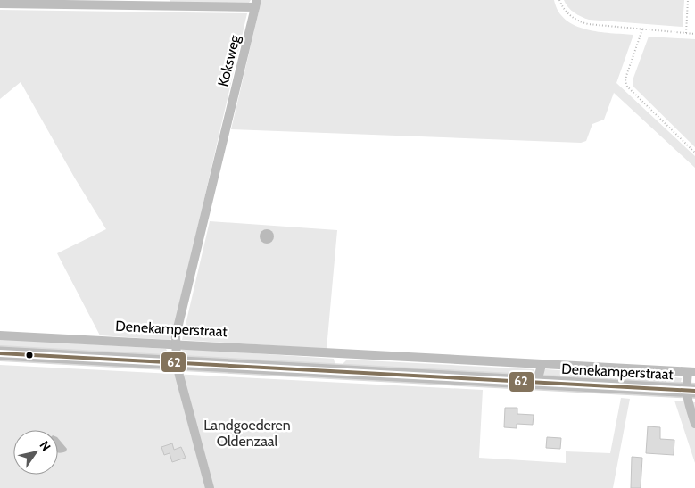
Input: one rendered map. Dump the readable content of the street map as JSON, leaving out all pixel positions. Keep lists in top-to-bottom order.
{
  "streets": {
    "main road": ["Denekamperstraat"],
    "street": ["Koksweg"]
  },
  "crossings": [
    ["Koksweg", "Denekamperstraat"]
  ],
  "parks": ["Landgoederen Oldenzaal"],
  "lines": ["transit line 62"],
  "north": "top right"
}
